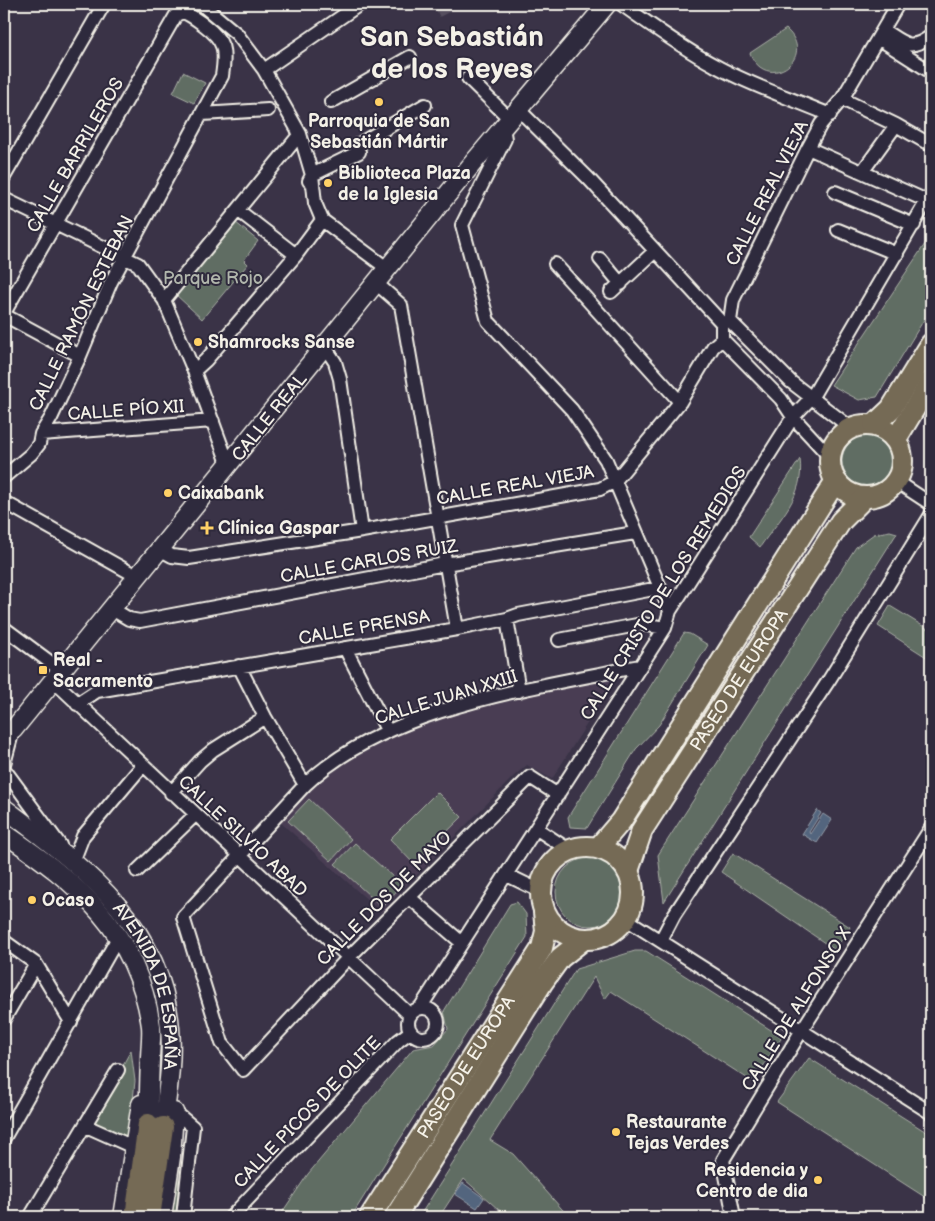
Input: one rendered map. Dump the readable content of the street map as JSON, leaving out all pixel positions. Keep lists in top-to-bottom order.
{
  "streets": {
    "main road": ["CALLE REAL", "PASEO DE EUROPA", "AVENIDA DE ESPAÑA"],
    "street": [
      "CALLE BARRILEROS",
      "CALLE REAL VIEJA",
      "CALLE RAMÓN ESTEBAN",
      "CALLE PÍO XII",
      "CALLE CARLOS RUIZ",
      "CALLE CRISTO DE LOS REMEDIOS",
      "CALLE PRENSA",
      "CALLE JUAN XXIII",
      "CALLE SILVIO ABAD",
      "CALLE DOS DE MAYO",
      "CALLE DE ALFONSO X",
      "CALLE PICOS DE OLITE"
    ]
  },
  "crossings": [
    ["CALLE BARRILEROS", "CALLE RAMÓN ESTEBAN"],
    ["CALLE REAL VIEJA", "CALLE REAL"],
    ["CALLE RAMÓN ESTEBAN", "CALLE PÍO XII"],
    ["CALLE REAL", "CALLE CARLOS RUIZ"],
    ["CALLE REAL", "CALLE SILVIO ABAD"],
    ["CALLE CRISTO DE LOS REMEDIOS", "CALLE JUAN XXIII"],
    ["CALLE CRISTO DE LOS REMEDIOS", "CALLE SILVIO ABAD"],
    ["CALLE CRISTO DE LOS REMEDIOS", "CALLE DOS DE MAYO"],
    ["CALLE CRISTO DE LOS REMEDIOS", "CALLE PICOS DE OLITE"],
    ["CALLE PRENSA", "CALLE SILVIO ABAD"],
    ["CALLE JUAN XXIII", "CALLE SILVIO ABAD"],
    ["CALLE JUAN XXIII", "CALLE DOS DE MAYO"],
    ["CALLE SILVIO ABAD", "CALLE DOS DE MAYO"],
    ["CALLE SILVIO ABAD", "CALLE PICOS DE OLITE"]
  ],
  "districts": ["San Sebastián de los Reyes"],
  "parks": ["Parque Rojo"],
  "places": {
    "other": [
      "Parroquia de San Sebastián Mártir",
      "Biblioteca Plaza de la Iglesia",
      "Shamrocks Sanse",
      "Caixabank",
      "Ocaso",
      "Restaurante Tejas Verdes",
      "Residencia y Centro de dia"
    ],
    "health": ["Clínica Gaspar"],
    "transit": ["Real - Sacramento"]
  }
}
